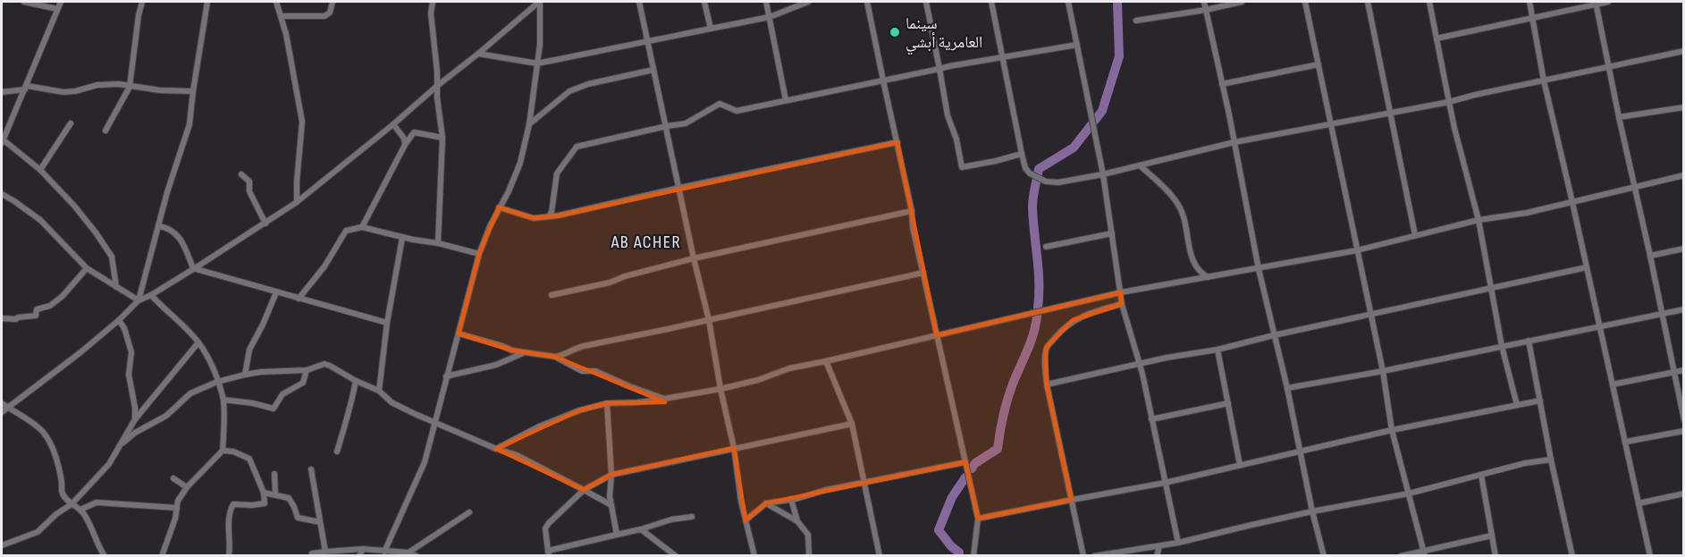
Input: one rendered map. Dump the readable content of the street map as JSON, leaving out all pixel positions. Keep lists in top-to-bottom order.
{
  "districts": ["AB ACHER"],
  "places": ["سينما العامرية أبشي"]
}
